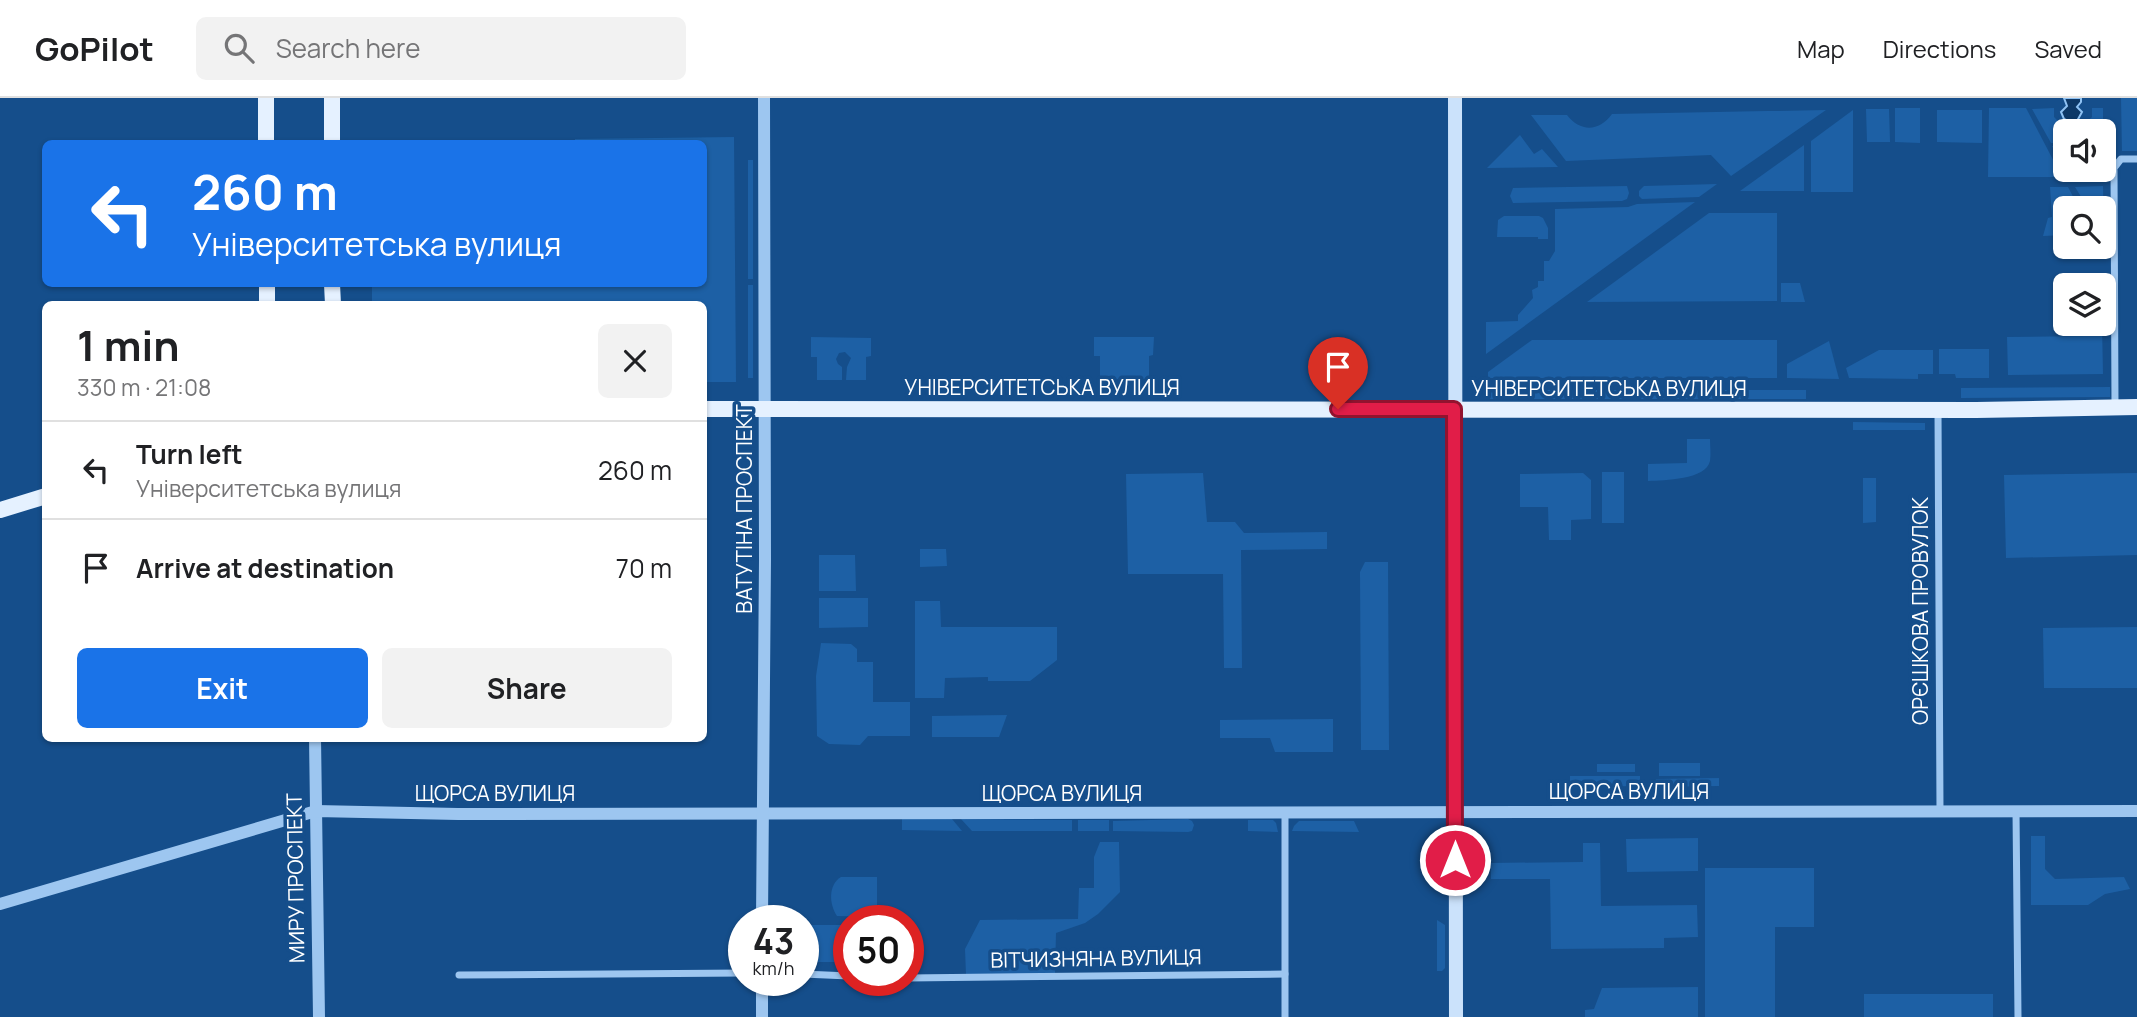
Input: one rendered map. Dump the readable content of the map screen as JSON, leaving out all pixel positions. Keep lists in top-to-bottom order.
{
  "streets": {
    "main road": ["УНІВЕРСИТЕТСЬКА ВУЛИЦЯ"],
    "street": [
      "ВАТУТІНА ПРОСПЕКТ",
      "ОРЄШКОВА ПРОВУЛОК",
      "ЩОРСА ВУЛИЦЯ",
      "МИРУ ПРОСПЕКТ",
      "ВІТЧИЗНЯНА ВУЛИЦЯ"
    ]
  },
  "crossings": [
    ["УНІВЕРСИТЕТСЬКА ВУЛИЦЯ", "ВАТУТІНА ПРОСПЕКТ"],
    ["УНІВЕРСИТЕТСЬКА ВУЛИЦЯ", "ОРЄШКОВА ПРОВУЛОК"],
    ["ВАТУТІНА ПРОСПЕКТ", "ЩОРСА ВУЛИЦЯ"],
    ["ОРЄШКОВА ПРОВУЛОК", "ЩОРСА ВУЛИЦЯ"],
    ["ЩОРСА ВУЛИЦЯ", "МИРУ ПРОСПЕКТ"]
  ],
  "page": {
    "header": "GoPilot",
    "search": "Search here",
    "nav": ["Map", "Directions", "Saved"],
    "turn": ["260 m", "Університетська вулиця"],
    "heading": ["1 min", "330 m · 21:08"],
    "list": [
      {
        "name": "Turn left",
        "note": "Університетська вулиця",
        "value": "260 m"
      },
      {
        "name": "Arrive at destination",
        "value": "70 m"
      }
    ],
    "buttons": ["Exit", "Share"],
    "speed": "43 km/h",
    "limit": "50"
  }
}
